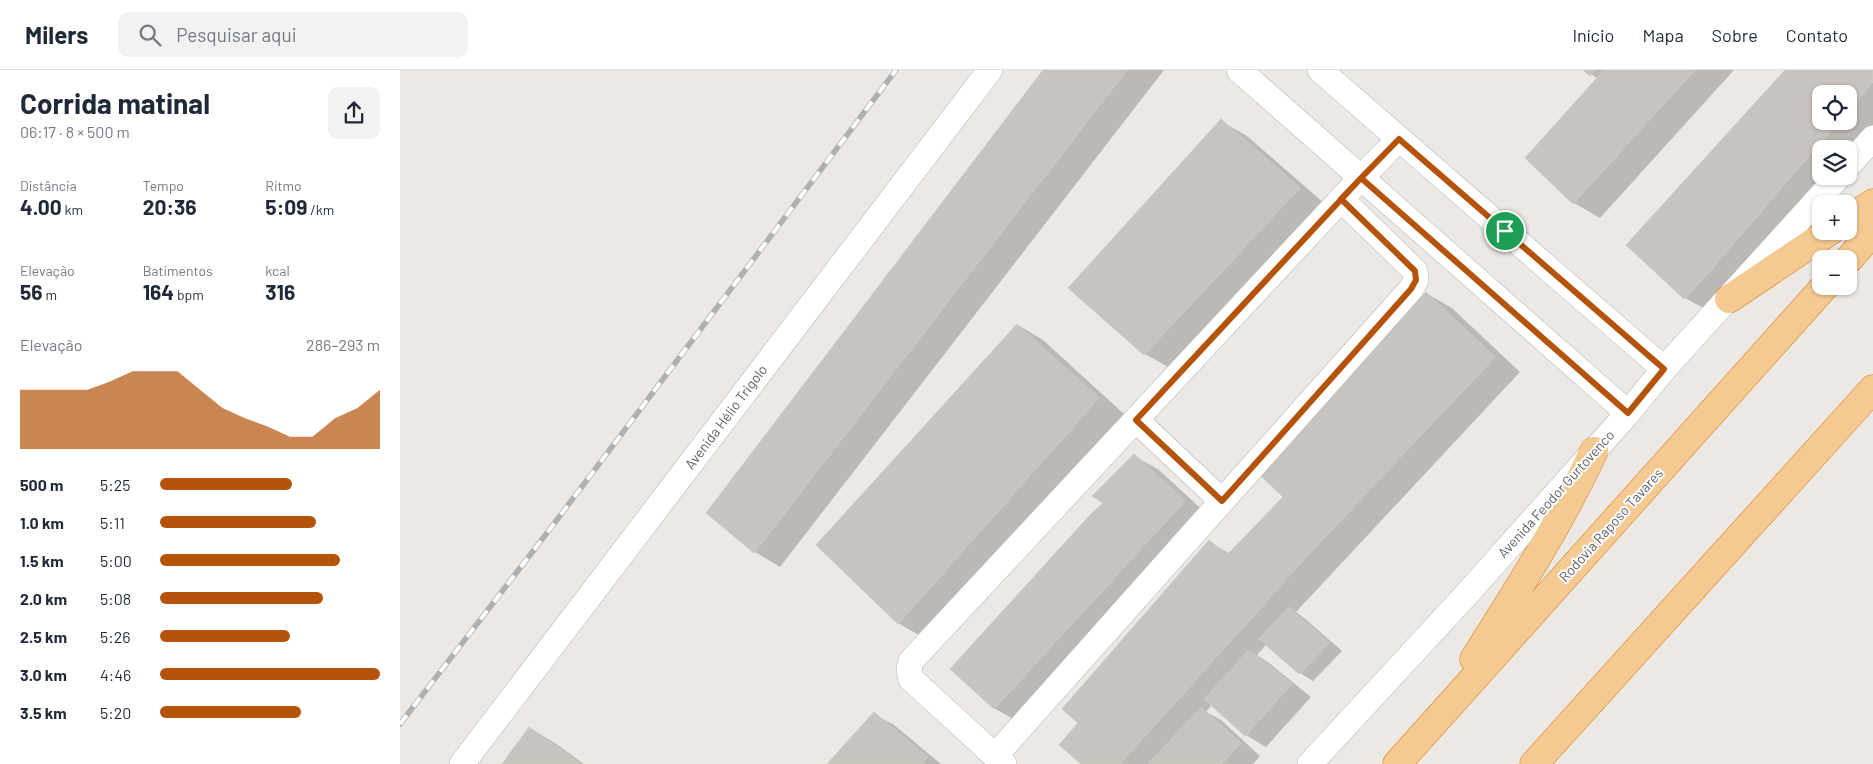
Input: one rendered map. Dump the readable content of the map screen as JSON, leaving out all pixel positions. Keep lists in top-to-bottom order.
{
  "streets": {
    "highway": ["Rodovia Raposo Tavares"],
    "street": ["Avenida Hélio Trigolo", "Avenida Feodor Gurtovenco"]
  },
  "page": {
    "header": "Milers",
    "search": "Pesquisar aqui",
    "nav": [
      "Início",
      "Mapa",
      "Sobre",
      "Contato"
    ],
    "heading": ["Corrida matinal", "06:17 · 8 × 500 m"],
    "map_buttons": ["+", "−"],
    "stats": [
      ["Distância", "4.00 km"],
      ["Tempo", "20:36"],
      ["Ritmo", "5:09 /km"],
      ["Elevação", "56 m"],
      ["Batimentos", "164 bpm"],
      ["kcal", "316"]
    ],
    "chart": ["Elevação", "286–293 m"],
    "list": [
      {
        "name": "500 m",
        "note": "5:25"
      },
      {
        "name": "1.0 km",
        "note": "5:11"
      },
      {
        "name": "1.5 km",
        "note": "5:00"
      },
      {
        "name": "2.0 km",
        "note": "5:08"
      },
      {
        "name": "2.5 km",
        "note": "5:26"
      },
      {
        "name": "3.0 km",
        "note": "4:46"
      },
      {
        "name": "3.5 km",
        "note": "5:20"
      }
    ]
  }
}
